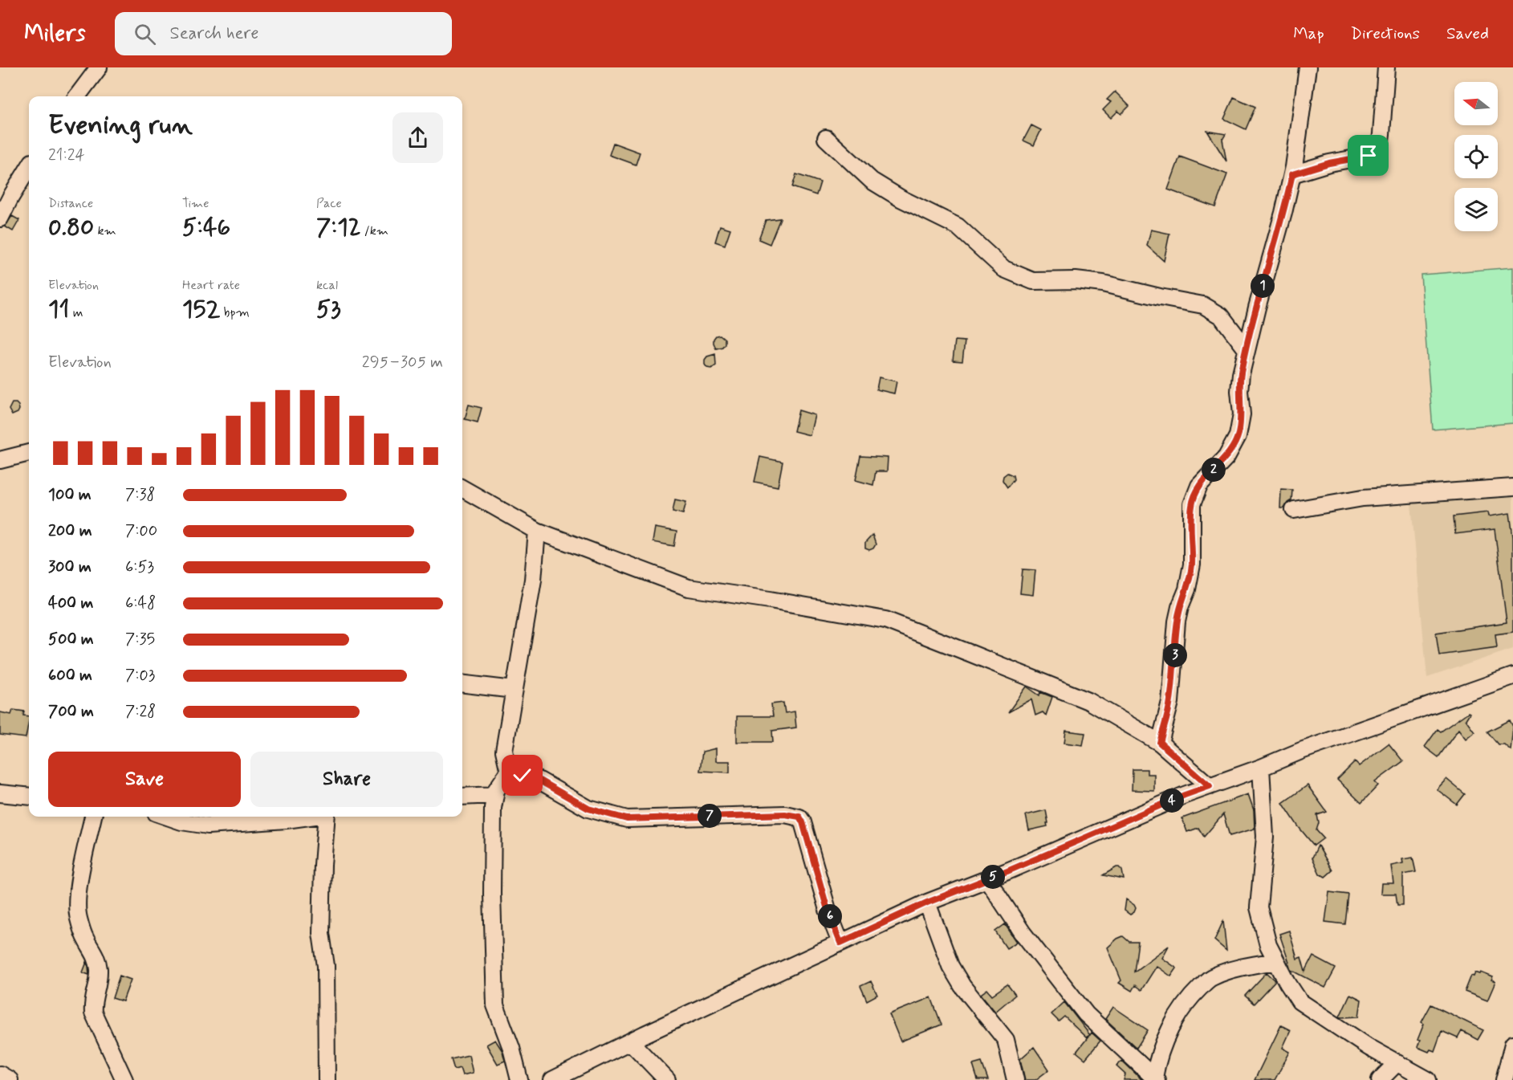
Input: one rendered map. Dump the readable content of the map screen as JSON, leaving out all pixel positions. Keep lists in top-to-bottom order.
{
  "north": "left",
  "page": {
    "header": "Milers",
    "search": "Search here",
    "nav": ["Map", "Directions", "Saved"],
    "heading": ["Evening run", "21:24"],
    "stats": [
      ["Distance", "0.80 km"],
      ["Time", "5:46"],
      ["Pace", "7:12 /km"],
      ["Elevation", "11 m"],
      ["Heart rate", "152 bpm"],
      ["kcal", "53"]
    ],
    "pins": [
      "1",
      "2",
      "3",
      "4",
      "7",
      "5",
      "6"
    ],
    "chart": ["Elevation", "295–305 m"],
    "list": [
      {
        "name": "100 m",
        "note": "7:38"
      },
      {
        "name": "200 m",
        "note": "7:00"
      },
      {
        "name": "300 m",
        "note": "6:53"
      },
      {
        "name": "400 m",
        "note": "6:48"
      },
      {
        "name": "500 m",
        "note": "7:35"
      },
      {
        "name": "600 m",
        "note": "7:03"
      },
      {
        "name": "700 m",
        "note": "7:28"
      }
    ],
    "buttons": ["Save", "Share"]
  }
}
